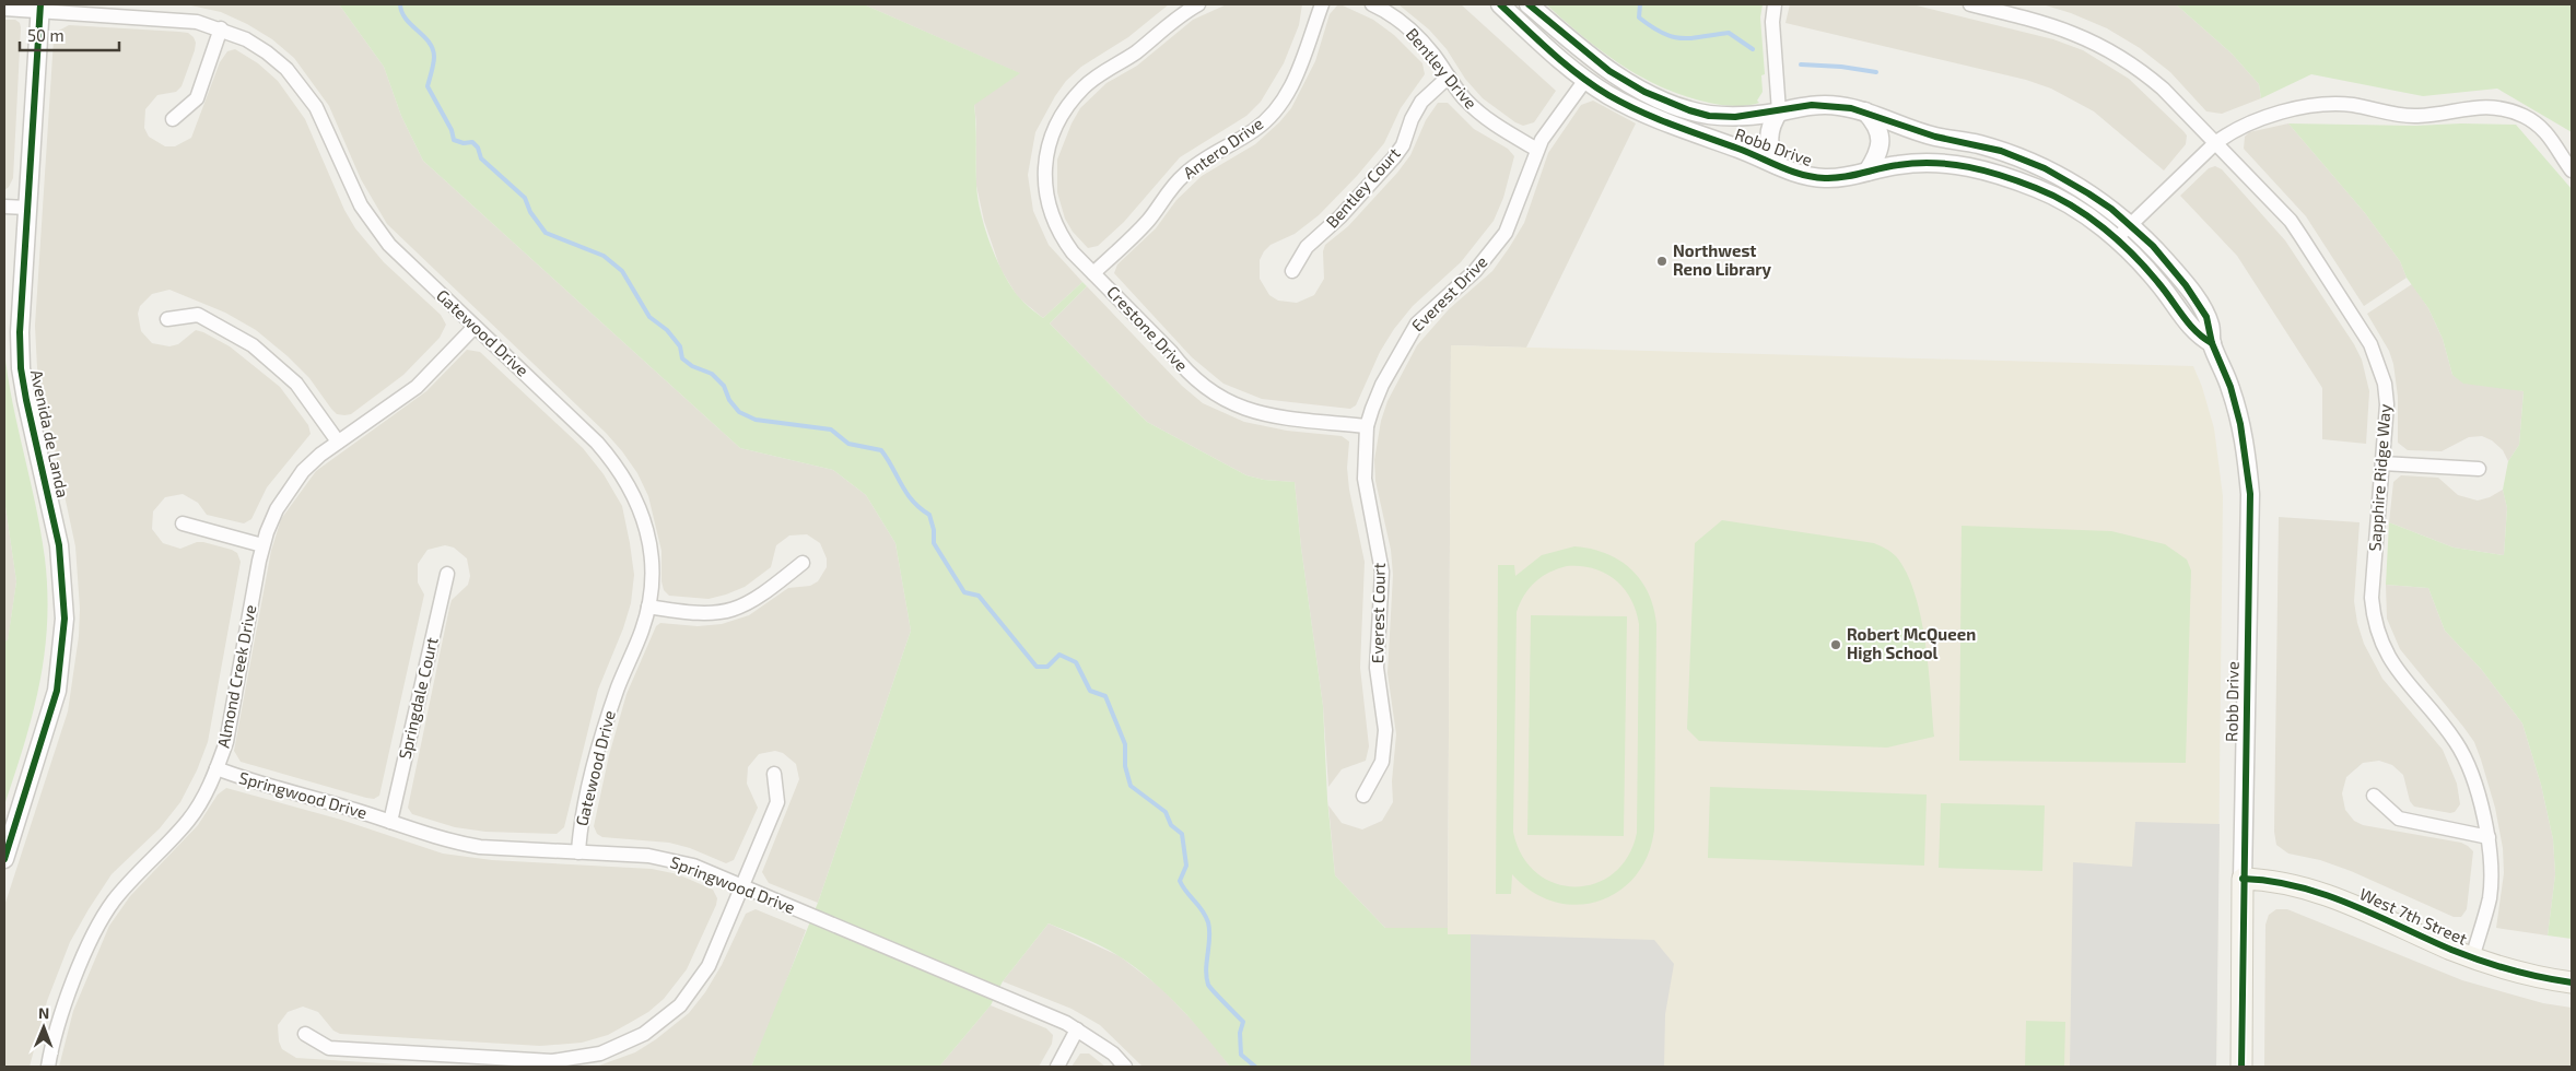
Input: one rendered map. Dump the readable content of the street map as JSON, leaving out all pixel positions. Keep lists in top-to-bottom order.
{
  "streets": {
    "main road": ["Robb Drive", "West 7th Street"],
    "street": [
      "Bentley Drive",
      "Antero Drive",
      "Bentley Court",
      "Everest Drive",
      "Crestone Drive",
      "Gatewood Drive",
      "Avenida de Landa",
      "Sapphire Ridge Way",
      "Everest Court",
      "Almond Creek Drive",
      "Springdale Court",
      "Springwood Drive"
    ]
  },
  "crossings": [
    ["Bentley Drive", "Bentley Court"],
    ["Bentley Drive", "Everest Drive"],
    ["Robb Drive", "Everest Drive"],
    ["Robb Drive", "West 7th Street"],
    ["Antero Drive", "Crestone Drive"],
    ["Everest Drive", "Crestone Drive"],
    ["Everest Drive", "Everest Court"],
    ["Crestone Drive", "Everest Court"],
    ["Gatewood Drive", "Avenida de Landa"],
    ["Gatewood Drive", "Almond Creek Drive"],
    ["Gatewood Drive", "Springwood Drive"],
    ["Sapphire Ridge Way", "West 7th Street"],
    ["Almond Creek Drive", "Springwood Drive"],
    ["Springdale Court", "Springwood Drive"]
  ],
  "places": ["Northwest Reno Library", "Robert McQueen High School"],
  "scale_bar": "50 m",
  "north": "top"
}
